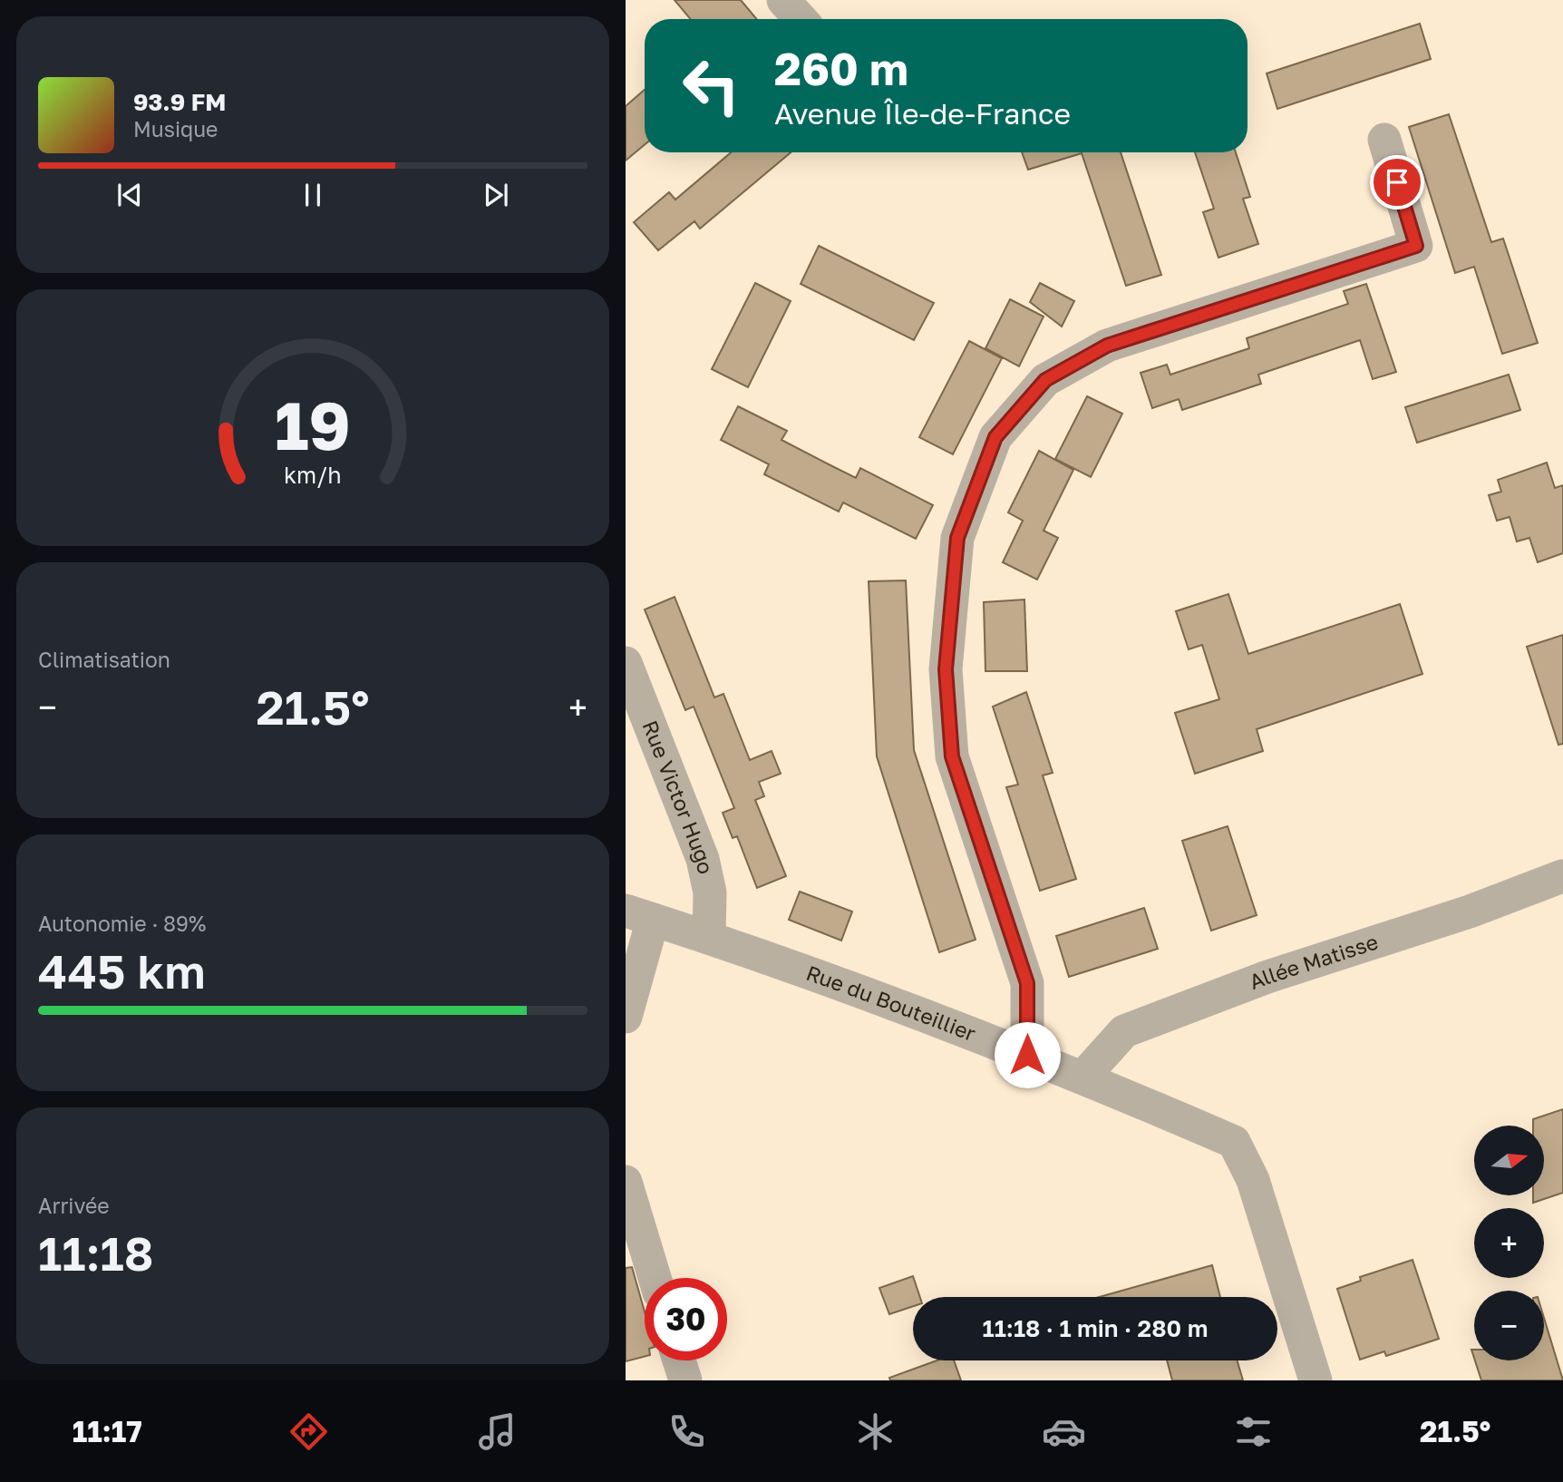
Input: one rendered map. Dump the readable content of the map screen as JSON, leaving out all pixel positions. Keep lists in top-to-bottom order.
{
  "streets": {
    "street": ["Rue Victor Hugo", "Allée Matisse", "Rue du Bouteillier"]
  },
  "crossings": [
    ["Rue Victor Hugo", "Rue du Bouteillier"],
    ["Allée Matisse", "Rue du Bouteillier"]
  ],
  "north": "right",
  "page": {
    "turn": ["260 m", "Avenue Île-de-France"],
    "song": ["93.9 FM", "Musique"],
    "tile": [
      "Climatisation",
      ["Autonomie · 89%", "445 km"],
      ["Arrivée", "11:18"]
    ],
    "heat": ["−", "21.5°", "+"],
    "map_buttons": ["+", "−"],
    "limit": "30",
    "trip": "11:18 · 1 min · 280 m",
    "tabs": ["11:17", "21.5°"],
    "gauge": ["19", "km/h"]
  }
}
